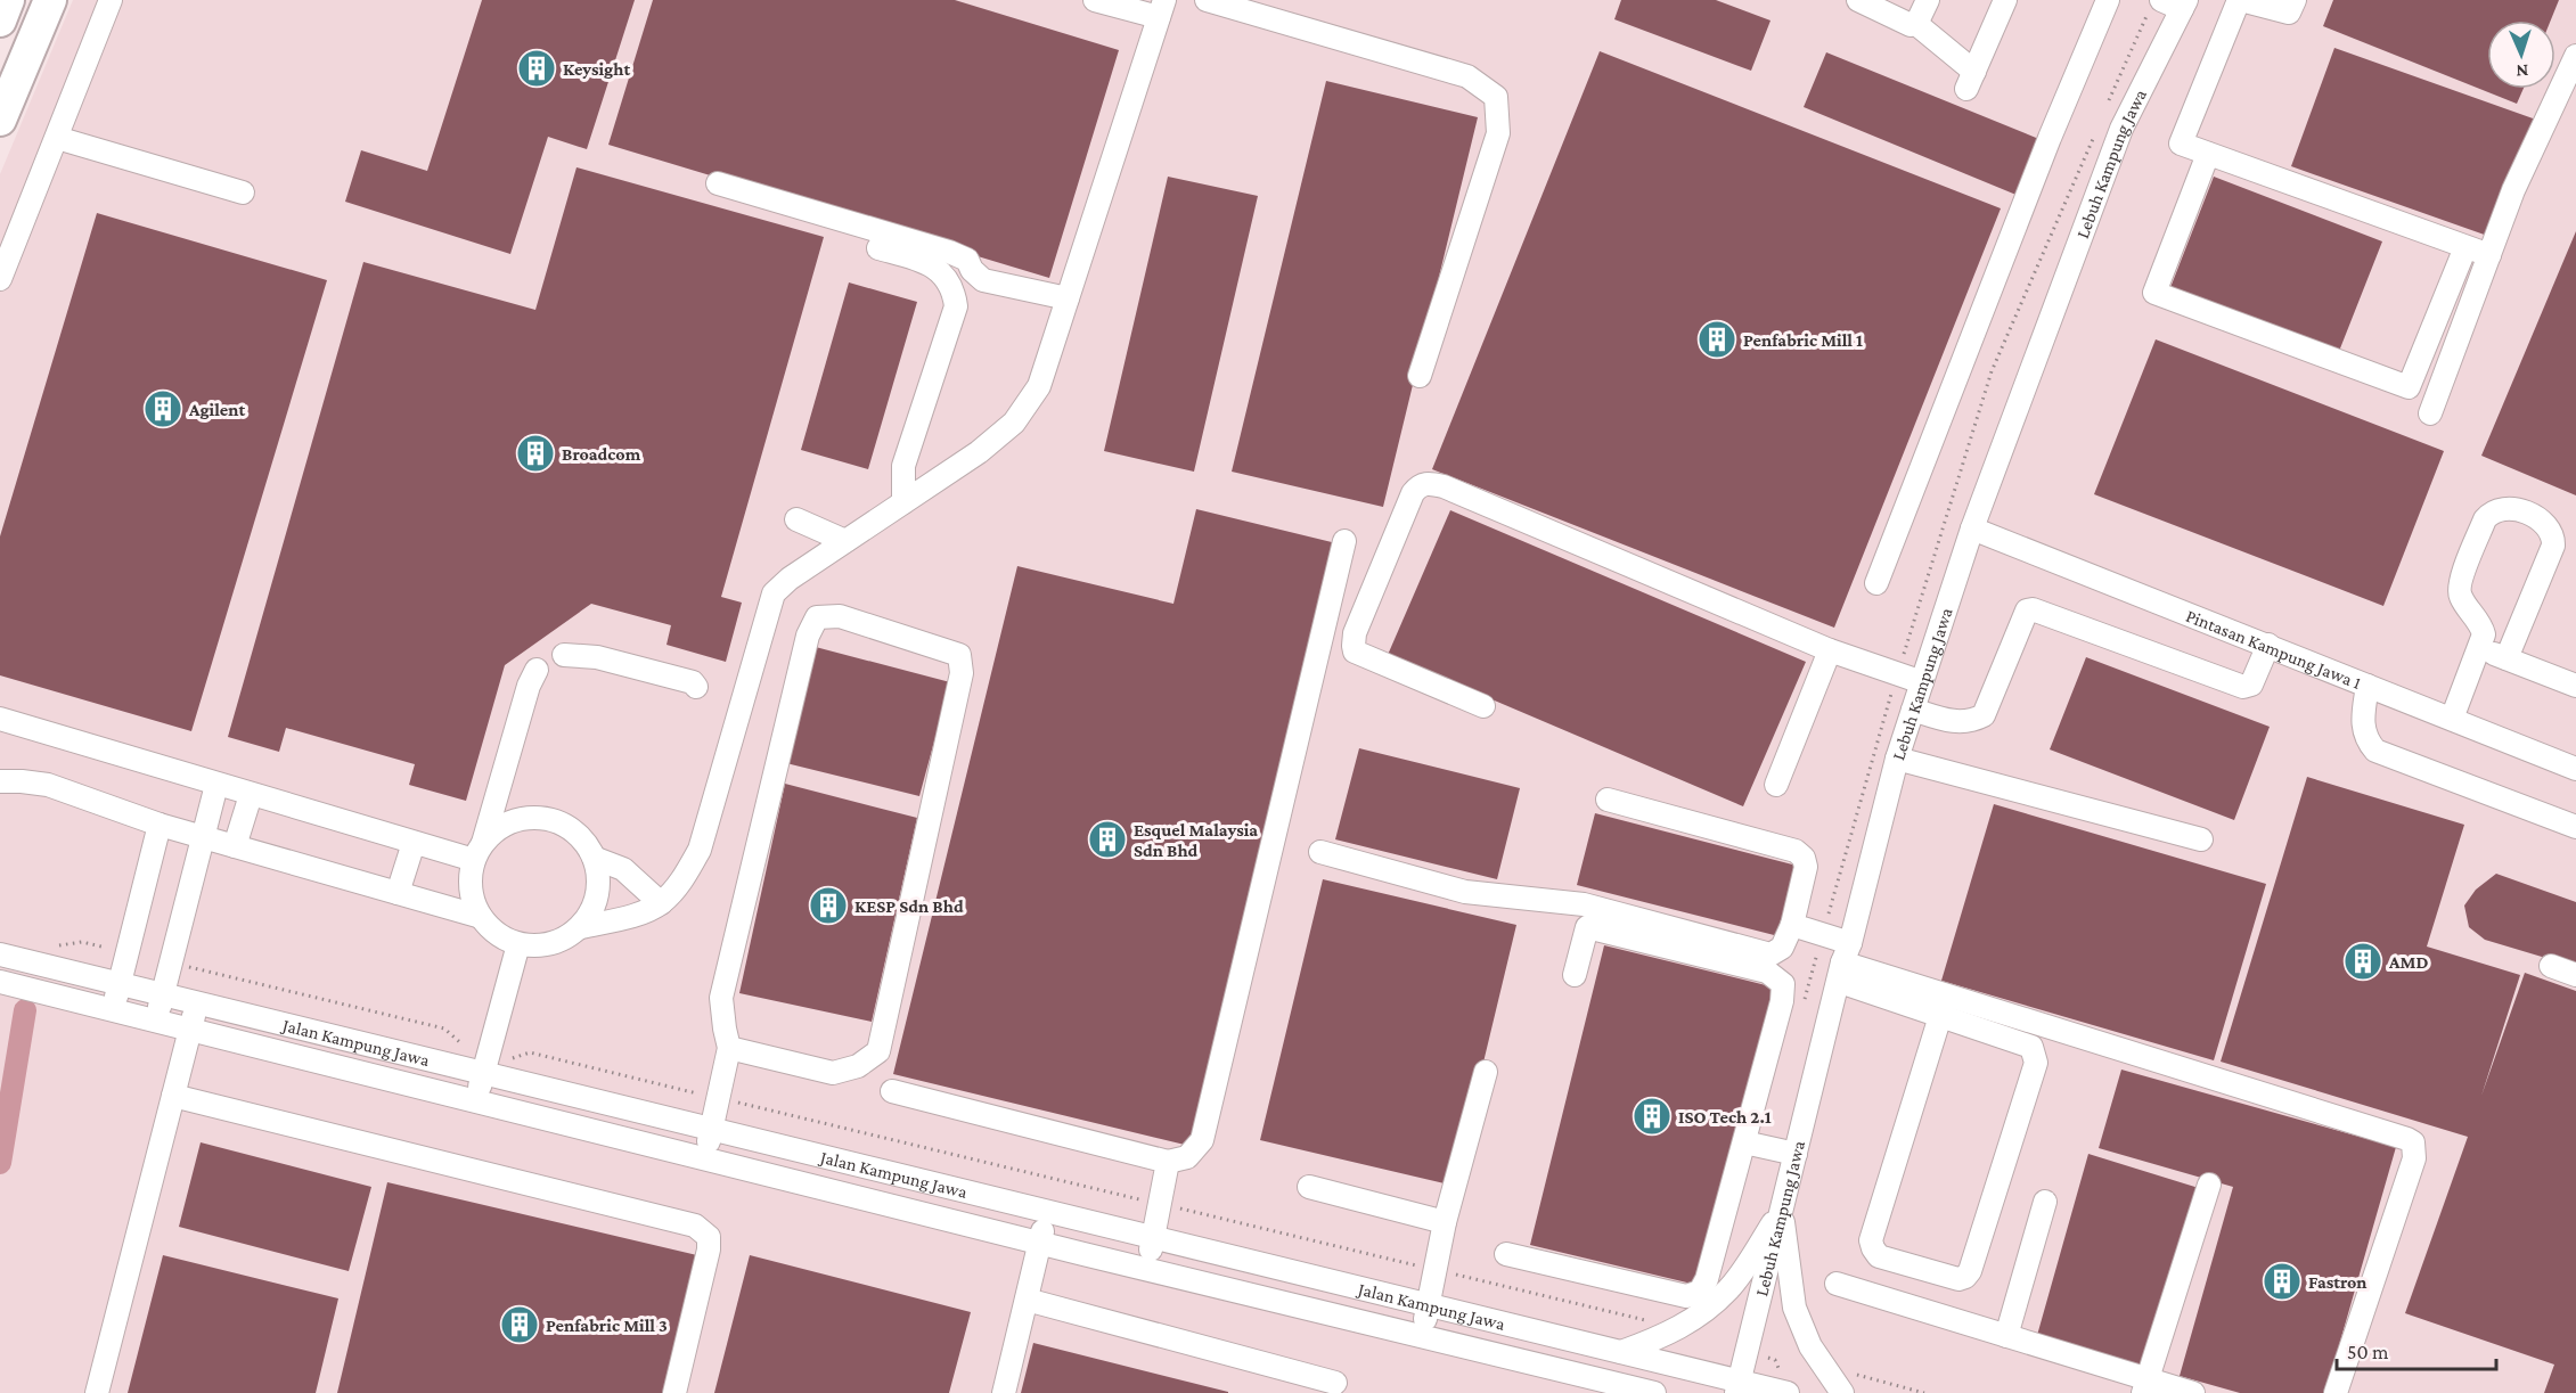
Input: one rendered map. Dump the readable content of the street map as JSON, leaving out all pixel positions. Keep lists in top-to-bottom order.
{
  "streets": {
    "street": ["Lebuh Kampung Jawa", "Pintasan Kampung Jawa 1", "Jalan Kampung Jawa"]
  },
  "crossings": [
    ["Lebuh Kampung Jawa", "Pintasan Kampung Jawa 1"],
    ["Lebuh Kampung Jawa", "Jalan Kampung Jawa"]
  ],
  "places": {
    "building": [
      "Keysight",
      "Penfabric Mill 1",
      "Agilent",
      "Broadcom",
      "Esquel Malaysia Sdn Bhd",
      "KESP Sdn Bhd",
      "AMD",
      "ISO Tech 2.1",
      "Fastron",
      "Penfabric Mill 3"
    ]
  },
  "scale_bar": "50 m",
  "north": "bottom"
}
